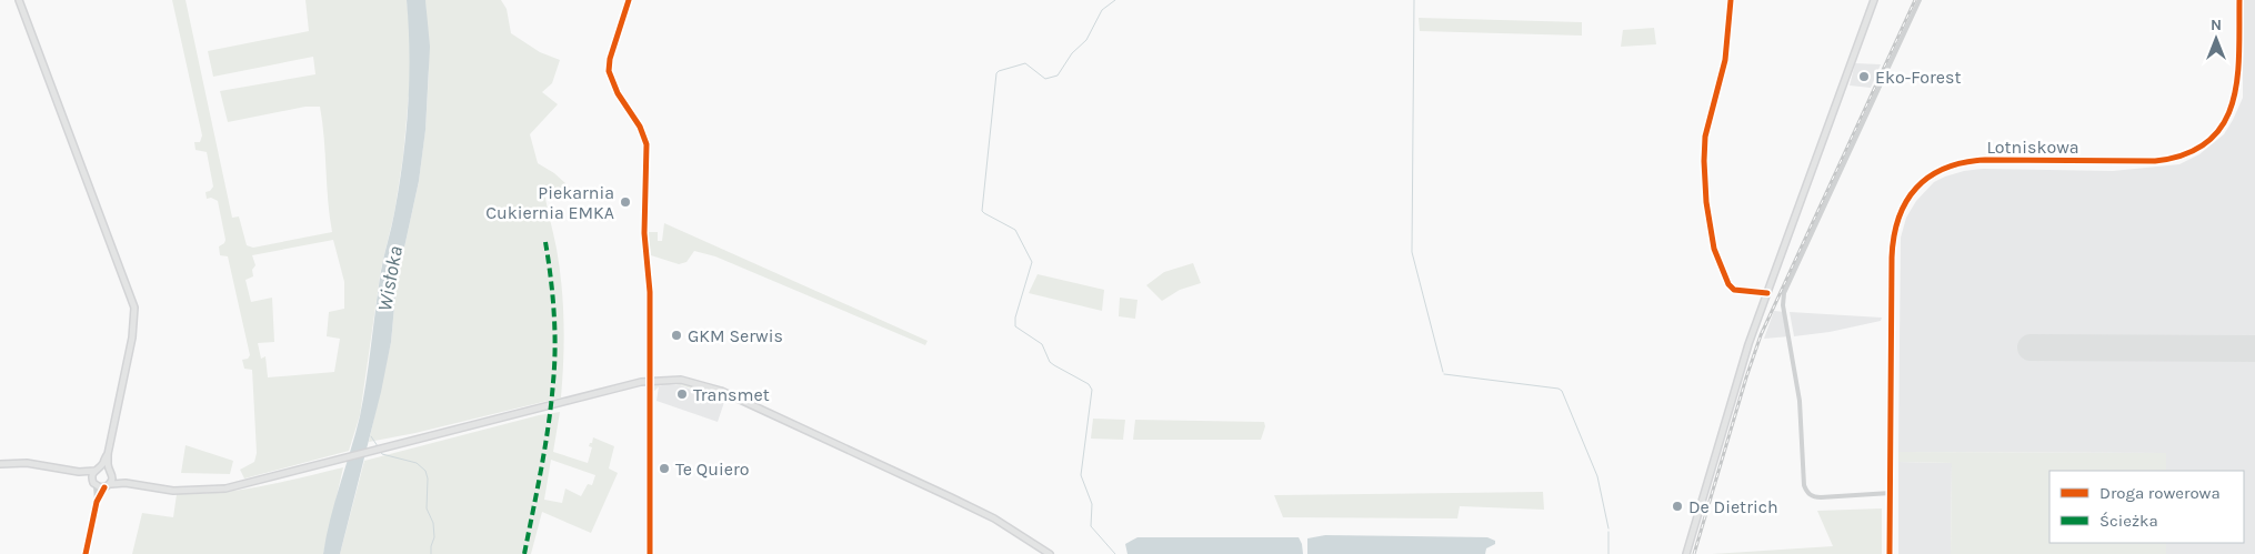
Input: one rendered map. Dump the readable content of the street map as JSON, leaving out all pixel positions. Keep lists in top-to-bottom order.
{
  "streets": {
    "street": ["Lotniskowa"]
  },
  "water": ["Wisłoka"],
  "places": [
    "Eko-Forest",
    "Piekarnia Cukiernia EMKA",
    "GKM Serwis",
    "Transmet",
    "Te Quiero",
    "De Dietrich"
  ],
  "legend": ["Droga rowerowa", "Ścieżka"],
  "north": "top"
}
